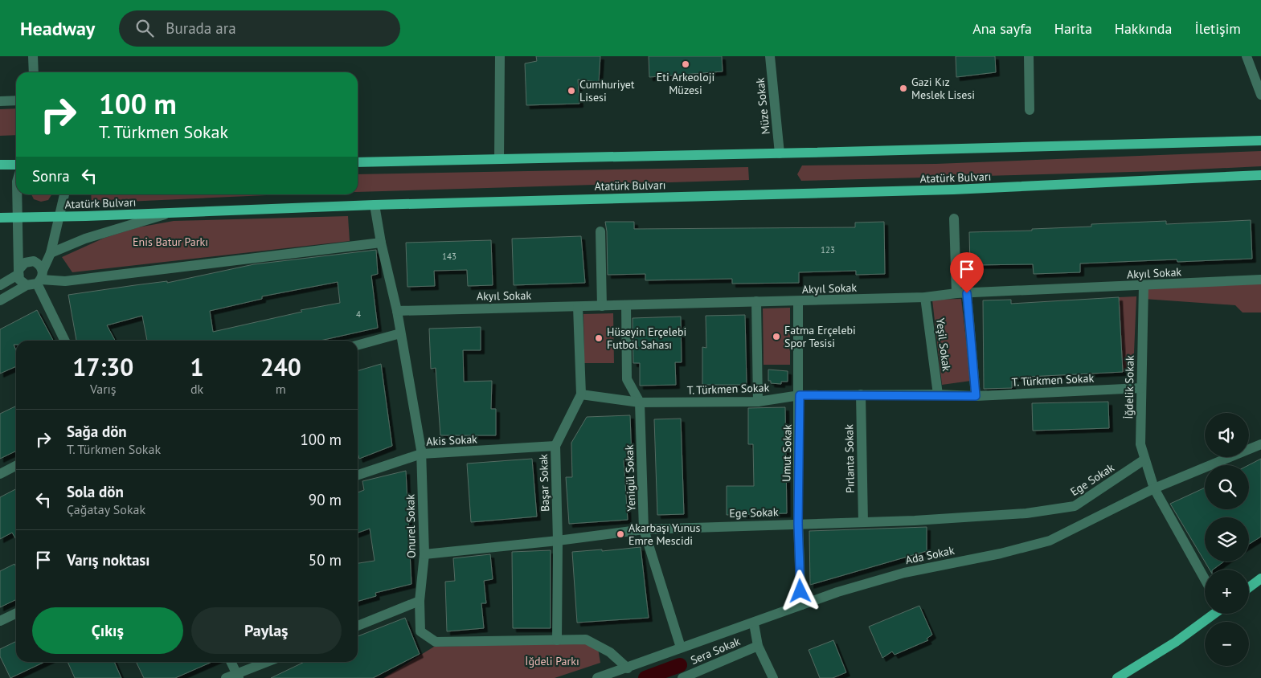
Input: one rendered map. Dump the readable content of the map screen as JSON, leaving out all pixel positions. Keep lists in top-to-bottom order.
{
  "streets": {
    "main road": ["Atatürk Bulvarı"],
    "street": [
      "Müze Sokak",
      "Akyıl Sokak",
      "Yeşil Sokak",
      "T. Türkmen Sokak",
      "İğdelik Sokak",
      "Akis Sokak",
      "Umut Sokak",
      "Pırlanta Sokak",
      "Yenigül Sokak",
      "Ege Sokak",
      "Başar Sokak",
      "Onurel Sokak",
      "Ada Sokak",
      "Sera Sokak"
    ]
  },
  "crossings": [
    ["Atatürk Bulvarı", "Onurel Sokak"],
    ["Akyıl Sokak", "Yeşil Sokak"],
    ["Akyıl Sokak", "İğdelik Sokak"],
    ["Akyıl Sokak", "Umut Sokak"],
    ["Akyıl Sokak", "Yenigül Sokak"],
    ["Akyıl Sokak", "Başar Sokak"],
    ["Akyıl Sokak", "Onurel Sokak"],
    ["Yeşil Sokak", "T. Türkmen Sokak"],
    ["T. Türkmen Sokak", "İğdelik Sokak"],
    ["T. Türkmen Sokak", "Umut Sokak"],
    ["T. Türkmen Sokak", "Pırlanta Sokak"],
    ["T. Türkmen Sokak", "Yenigül Sokak"],
    ["T. Türkmen Sokak", "Başar Sokak"],
    ["İğdelik Sokak", "Ege Sokak"],
    ["İğdelik Sokak", "Ada Sokak"],
    ["Akis Sokak", "Başar Sokak"],
    ["Akis Sokak", "Onurel Sokak"],
    ["Umut Sokak", "Ege Sokak"],
    ["Umut Sokak", "Ada Sokak"],
    ["Pırlanta Sokak", "Ege Sokak"],
    ["Yenigül Sokak", "Ege Sokak"],
    ["Yenigül Sokak", "Ada Sokak"],
    ["Ege Sokak", "Başar Sokak"],
    ["Ege Sokak", "Onurel Sokak"],
    ["Başar Sokak", "Onurel Sokak"],
    ["Onurel Sokak", "Ada Sokak"]
  ],
  "parks": ["Enis Batur Parkı", "İğdeli Parkı"],
  "places": [
    "Eti Arkeoloji Müzesi",
    "Gazi Kız Meslek Lisesi",
    "Cumhuriyet Lisesi",
    "Fatma Erçelebi Spor Tesisi",
    "Hüseyin Erçelebi Futbol Sahası",
    "Akarbaşı Yunus Emre Mescidi"
  ],
  "house_numbers": ["123", "143", "4"],
  "page": {
    "header": "Headway",
    "search": "Burada ara",
    "nav": [
      "Ana sayfa",
      "Harita",
      "Hakkında",
      "İletişim"
    ],
    "turn": ["100 m", "T. Türkmen Sokak"],
    "then": "Sonra",
    "eta": [
      "17:30",
      "Varış",
      "1",
      "dk",
      "240",
      "m"
    ],
    "list": [
      {
        "name": "Sağa dön",
        "note": "T. Türkmen Sokak",
        "value": "100 m"
      },
      {
        "name": "Sola dön",
        "note": "Çağatay Sokak",
        "value": "90 m"
      },
      {
        "name": "Varış noktası",
        "value": "50 m"
      }
    ],
    "map_buttons": ["+", "−"],
    "buttons": ["Çıkış", "Paylaş"]
  }
}
